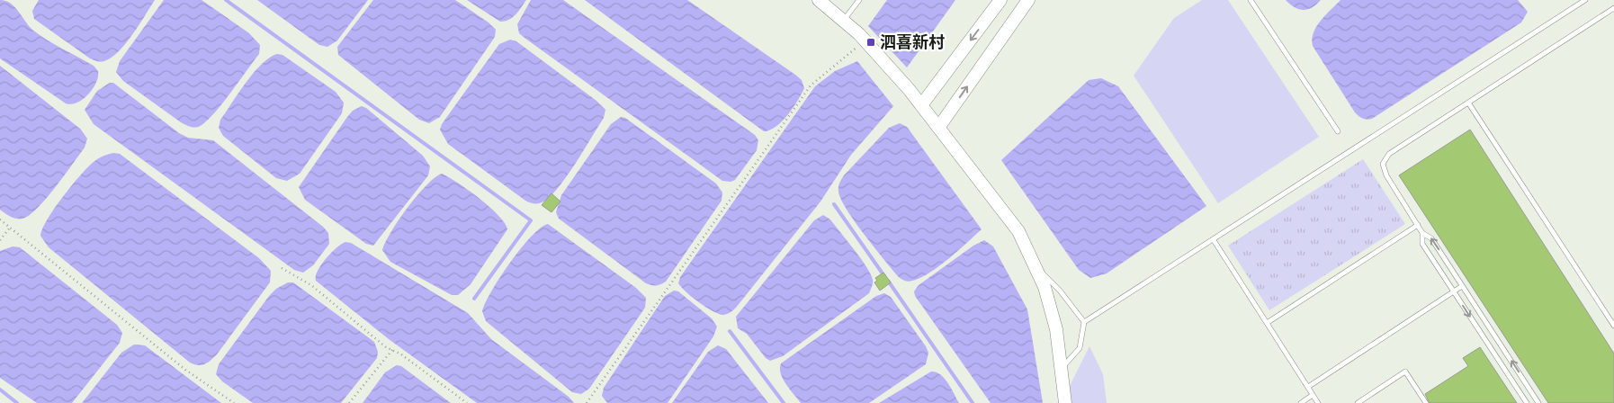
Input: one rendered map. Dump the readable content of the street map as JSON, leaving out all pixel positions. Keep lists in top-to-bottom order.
{
  "places": {
    "transit": ["泗喜新村"]
  }
}
